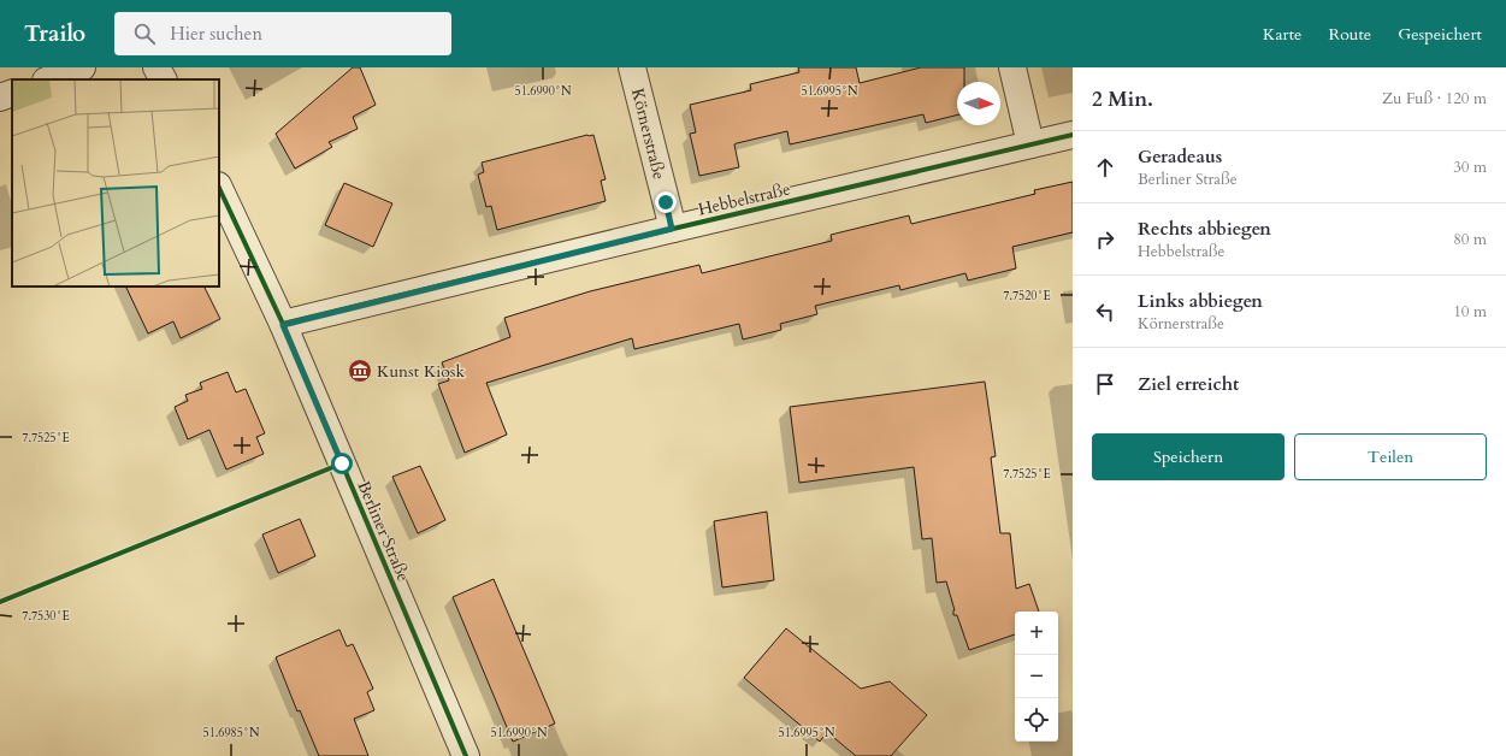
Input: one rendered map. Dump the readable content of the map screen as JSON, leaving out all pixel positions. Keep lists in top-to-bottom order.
{
  "streets": {
    "street": ["Körnerstraße", "Hebbelstraße", "Berliner Straße"]
  },
  "crossings": [
    ["Körnerstraße", "Hebbelstraße"],
    ["Hebbelstraße", "Berliner Straße"]
  ],
  "places": {
    "museum": ["Kunst Kiosk"]
  },
  "north": "right",
  "page": {
    "header": "Trailo",
    "search": "Hier suchen",
    "nav": ["Karte", "Route", "Gespeichert"],
    "heading": ["2 Min.", "Zu Fuß · 120 m"],
    "list": [
      ["Geradeaus", "Berliner Straße", "30 m"],
      ["Rechts abbiegen", "Hebbelstraße", "80 m"],
      ["Links abbiegen", "Körnerstraße", "10 m"],
      "Ziel erreicht"
    ],
    "buttons": ["Speichern", "Teilen"],
    "map_buttons": ["+", "−"]
  },
  "coordinates": [
    "51.6990°N",
    "51.6995°N",
    "7.7520°E",
    "7.7525°E",
    "7.7530°E",
    "51.6985°N"
  ]
}
